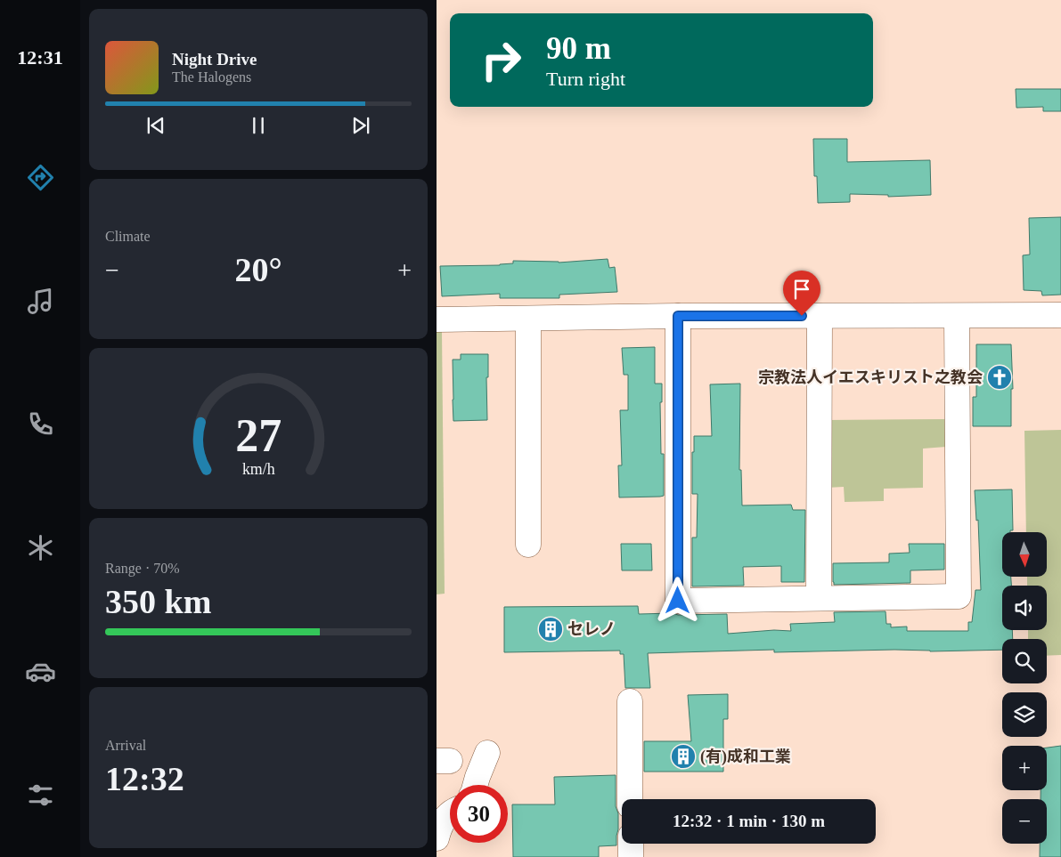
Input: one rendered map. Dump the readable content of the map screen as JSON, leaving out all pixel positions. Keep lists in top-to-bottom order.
{
  "places": {
    "church": ["宗教法人イエスキリスト之教会"],
    "building": ["セレノ", "(有)成和工業"]
  },
  "north": "bottom",
  "page": {
    "tabs": "12:31",
    "turn": ["90 m", "Turn right"],
    "song": ["Night Drive", "The Halogens"],
    "tile": [
      "Climate",
      ["Range · 70%", "350 km"],
      ["Arrival", "12:32"]
    ],
    "heat": ["−", "20°", "+"],
    "map_buttons": ["+", "−"],
    "limit": "30",
    "trip": "12:32 · 1 min · 130 m",
    "gauge": ["27", "km/h"]
  }
}
